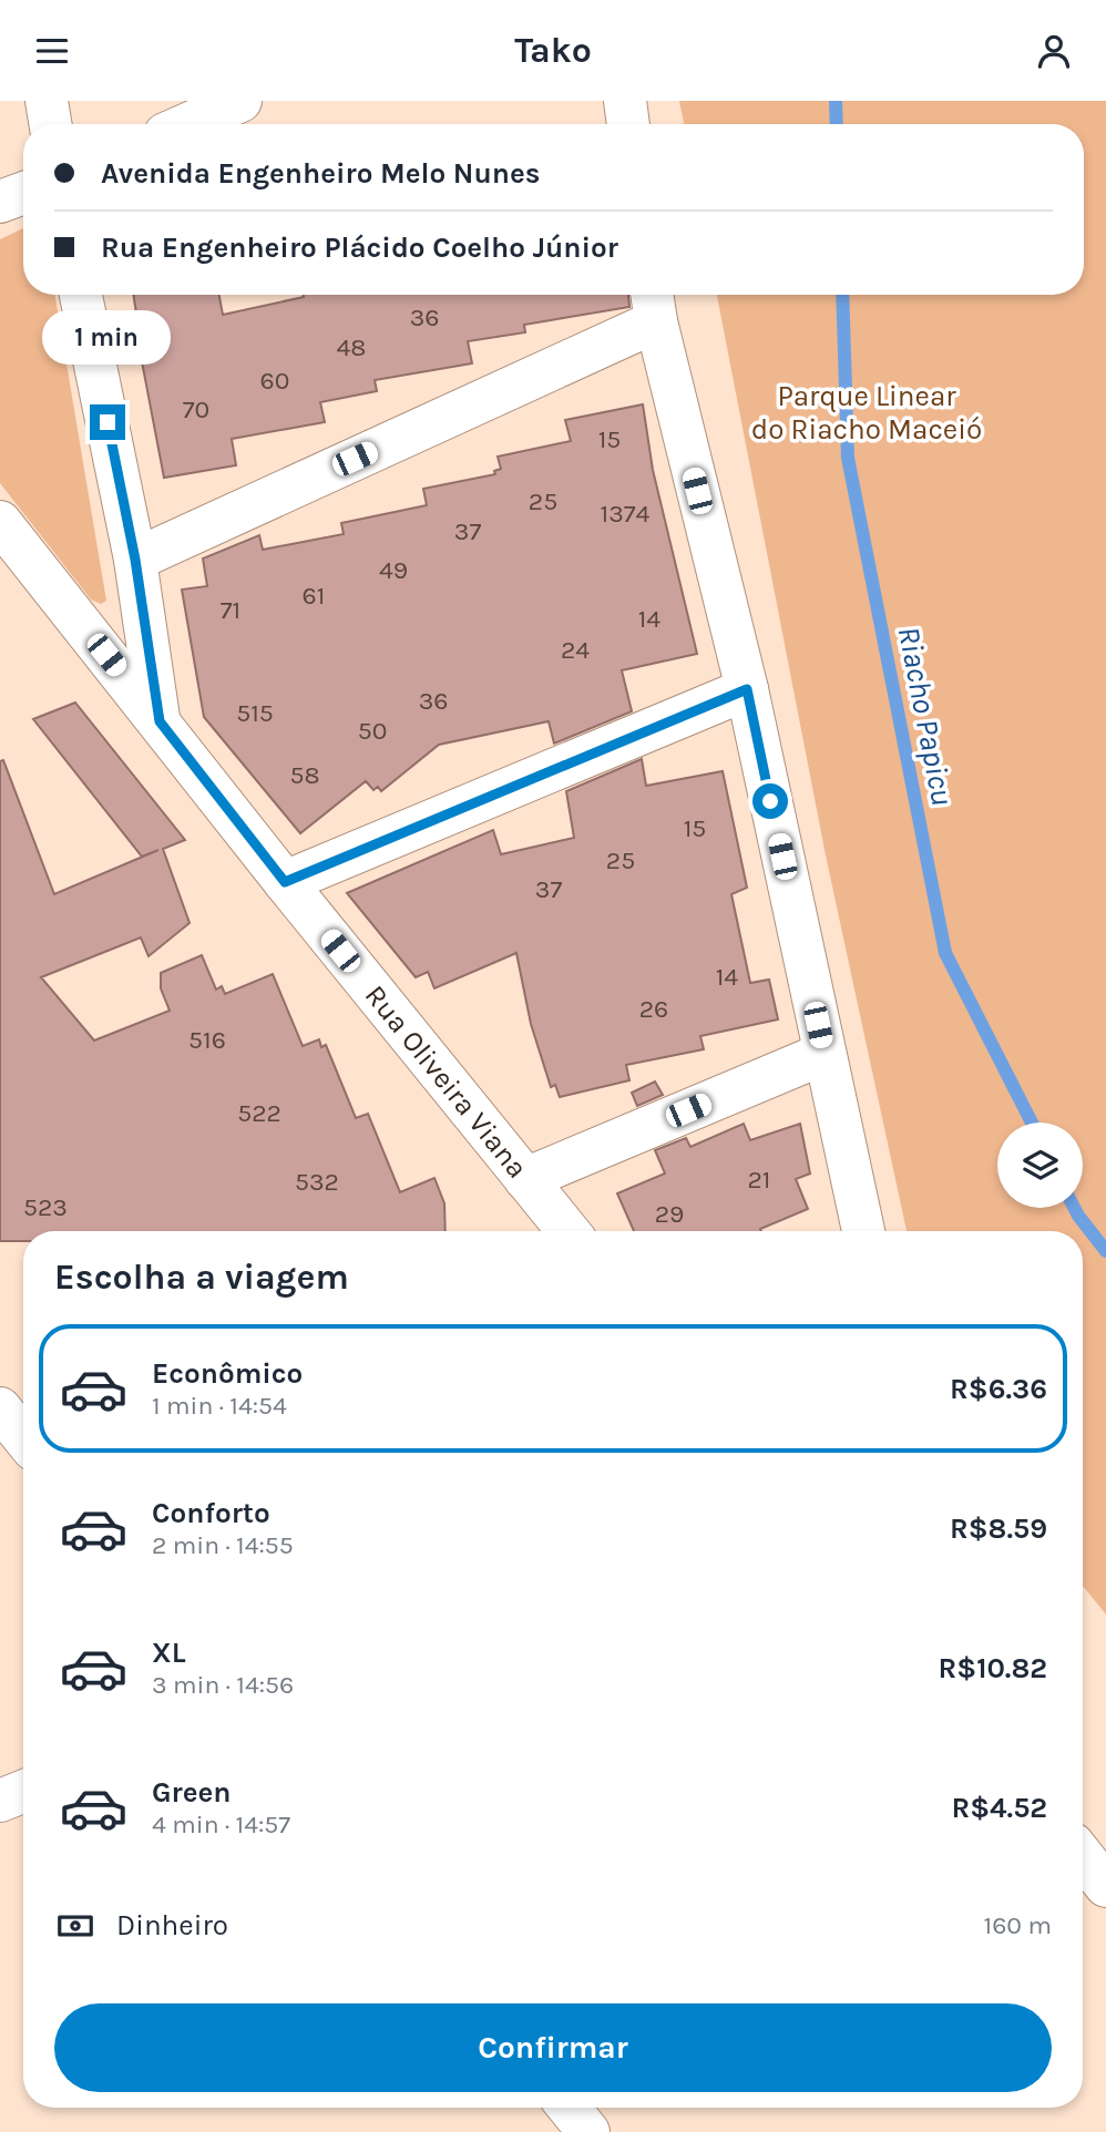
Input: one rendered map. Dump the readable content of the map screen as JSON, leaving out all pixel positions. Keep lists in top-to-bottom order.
{
  "streets": {
    "street": ["Rua Oliveira Viana"]
  },
  "water": ["Riacho Papicu"],
  "parks": ["Parque Linear do Riacho Maceió"],
  "house_numbers": [
    "36",
    "48",
    "60",
    "70",
    "15",
    "25",
    "1374",
    "37",
    "49",
    "61",
    "71",
    "14",
    "24",
    "36",
    "515",
    "50",
    "58",
    "15",
    "25",
    "37",
    "14",
    "26",
    "516",
    "522",
    "21",
    "532",
    "523",
    "29"
  ],
  "page": {
    "header": "Tako",
    "banner": ["Avenida Engenheiro Melo Nunes", "Rua Engenheiro Plácido Coelho Júnior"],
    "bubble": "1 min",
    "heading": "Escolha a viagem",
    "list": [
      {
        "name": "Econômico",
        "note": "1 min · 14:54",
        "value": "R$6.36"
      },
      {
        "name": "Conforto",
        "note": "2 min · 14:55",
        "value": "R$8.59"
      },
      {
        "name": "XL",
        "note": "3 min · 14:56",
        "value": "R$10.82"
      },
      {
        "name": "Green",
        "note": "4 min · 14:57",
        "value": "R$4.52"
      }
    ],
    "pay": ["Dinheiro", "160 m"],
    "buttons": "Confirmar"
  }
}
